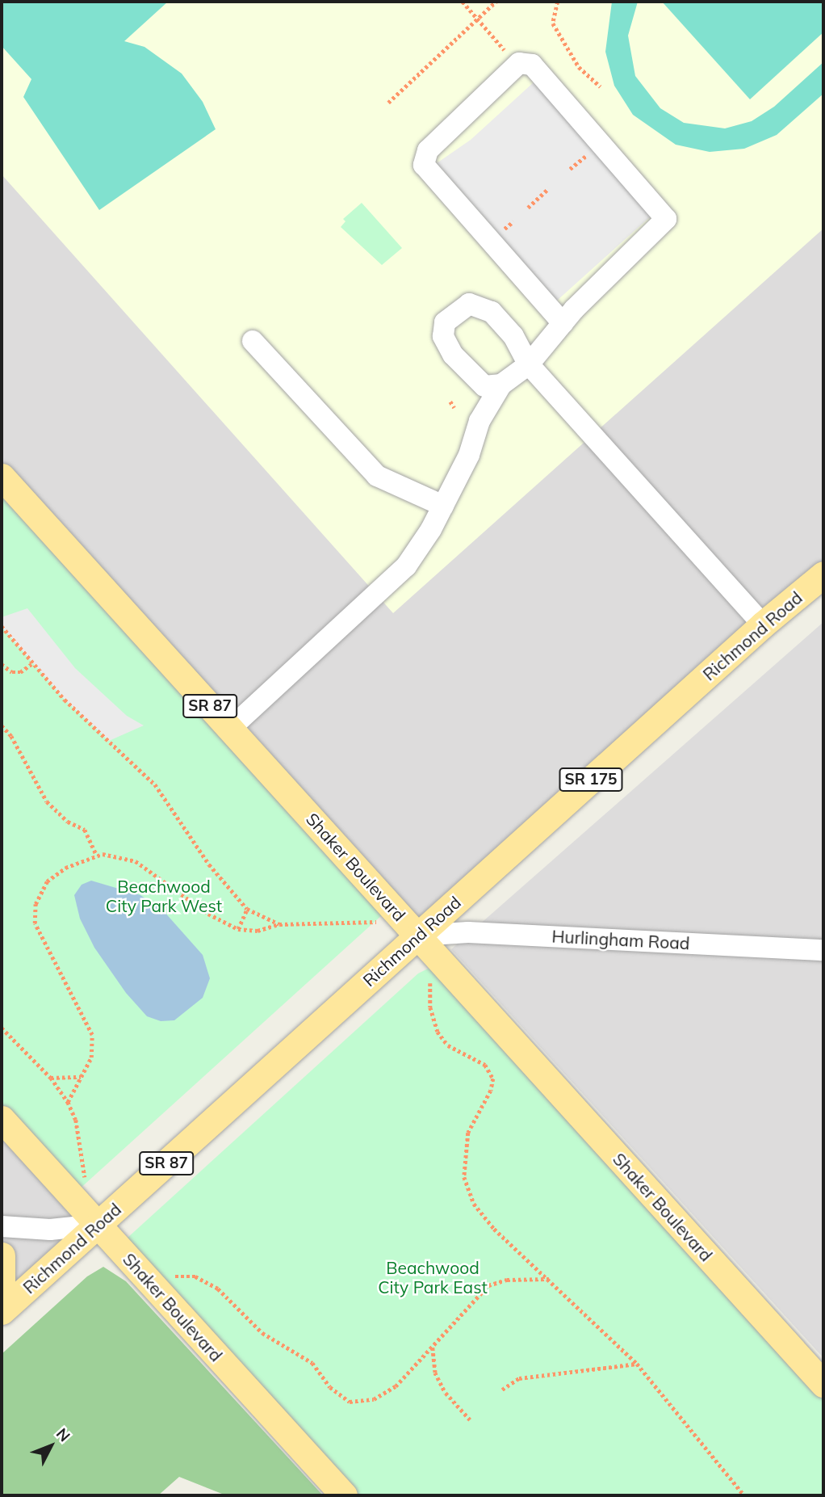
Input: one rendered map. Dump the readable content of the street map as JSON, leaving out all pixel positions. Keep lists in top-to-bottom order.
{
  "streets": {
    "main road": [
      "Richmond Road",
      "SR 87",
      "SR 175",
      "Shaker Boulevard"
    ],
    "street": ["Hurlingham Road"]
  },
  "crossings": [
    ["Richmond Road", "Shaker Boulevard"],
    ["Richmond Road", "Hurlingham Road"],
    ["Shaker Boulevard", "Hurlingham Road"]
  ],
  "parks": ["Beachwood City Park West", "Beachwood City Park East"],
  "north": "top right"
}
